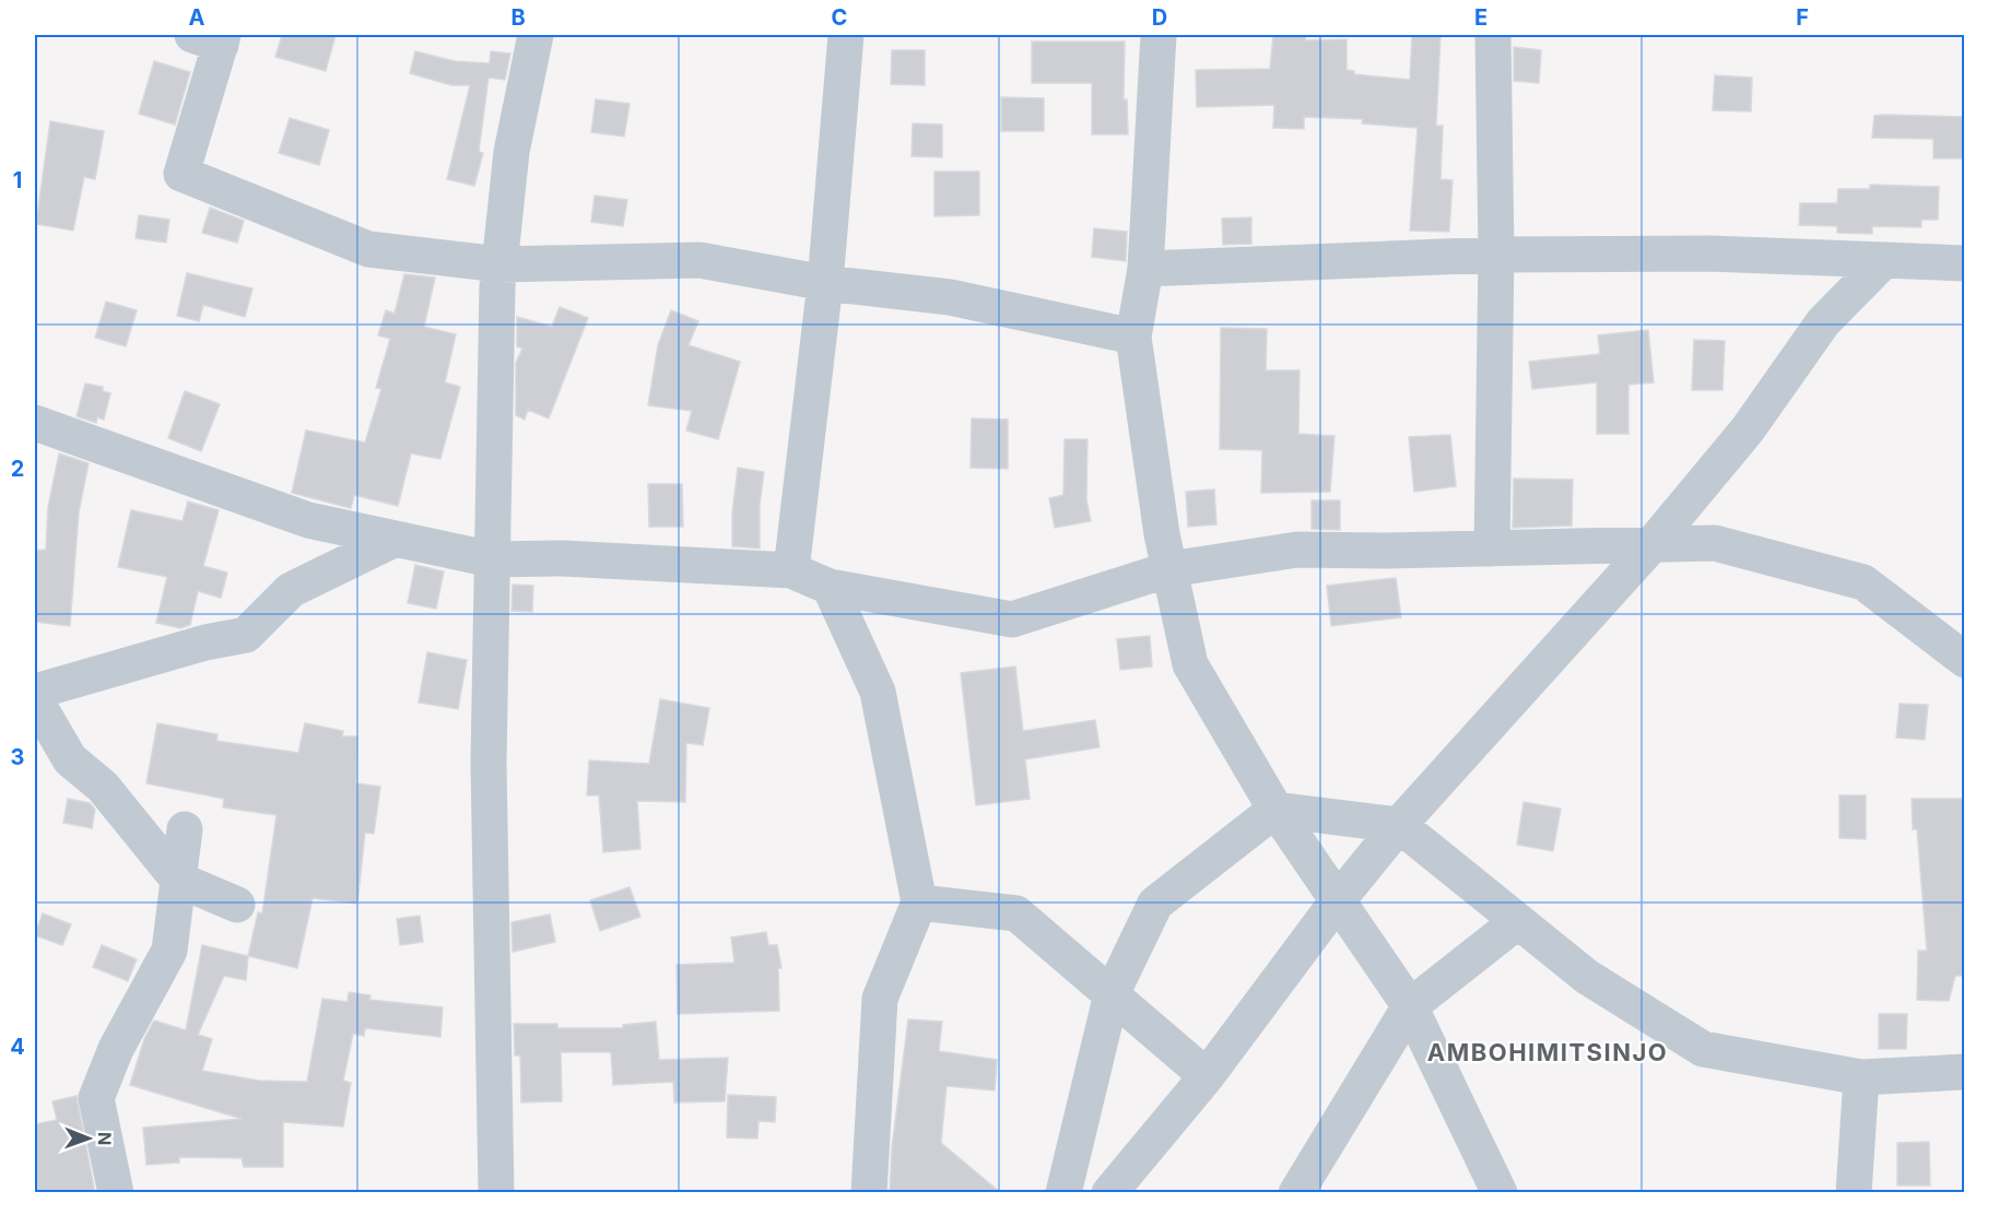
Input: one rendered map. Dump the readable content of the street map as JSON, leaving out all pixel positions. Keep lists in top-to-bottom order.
{
  "districts": ["AMBOHIMITSINJO"],
  "north": "right",
  "grid": {
    "columns": [
      "A",
      "B",
      "C",
      "D",
      "E",
      "F"
    ],
    "rows": [
      "1",
      "2",
      "3",
      "4"
    ]
  }
}
